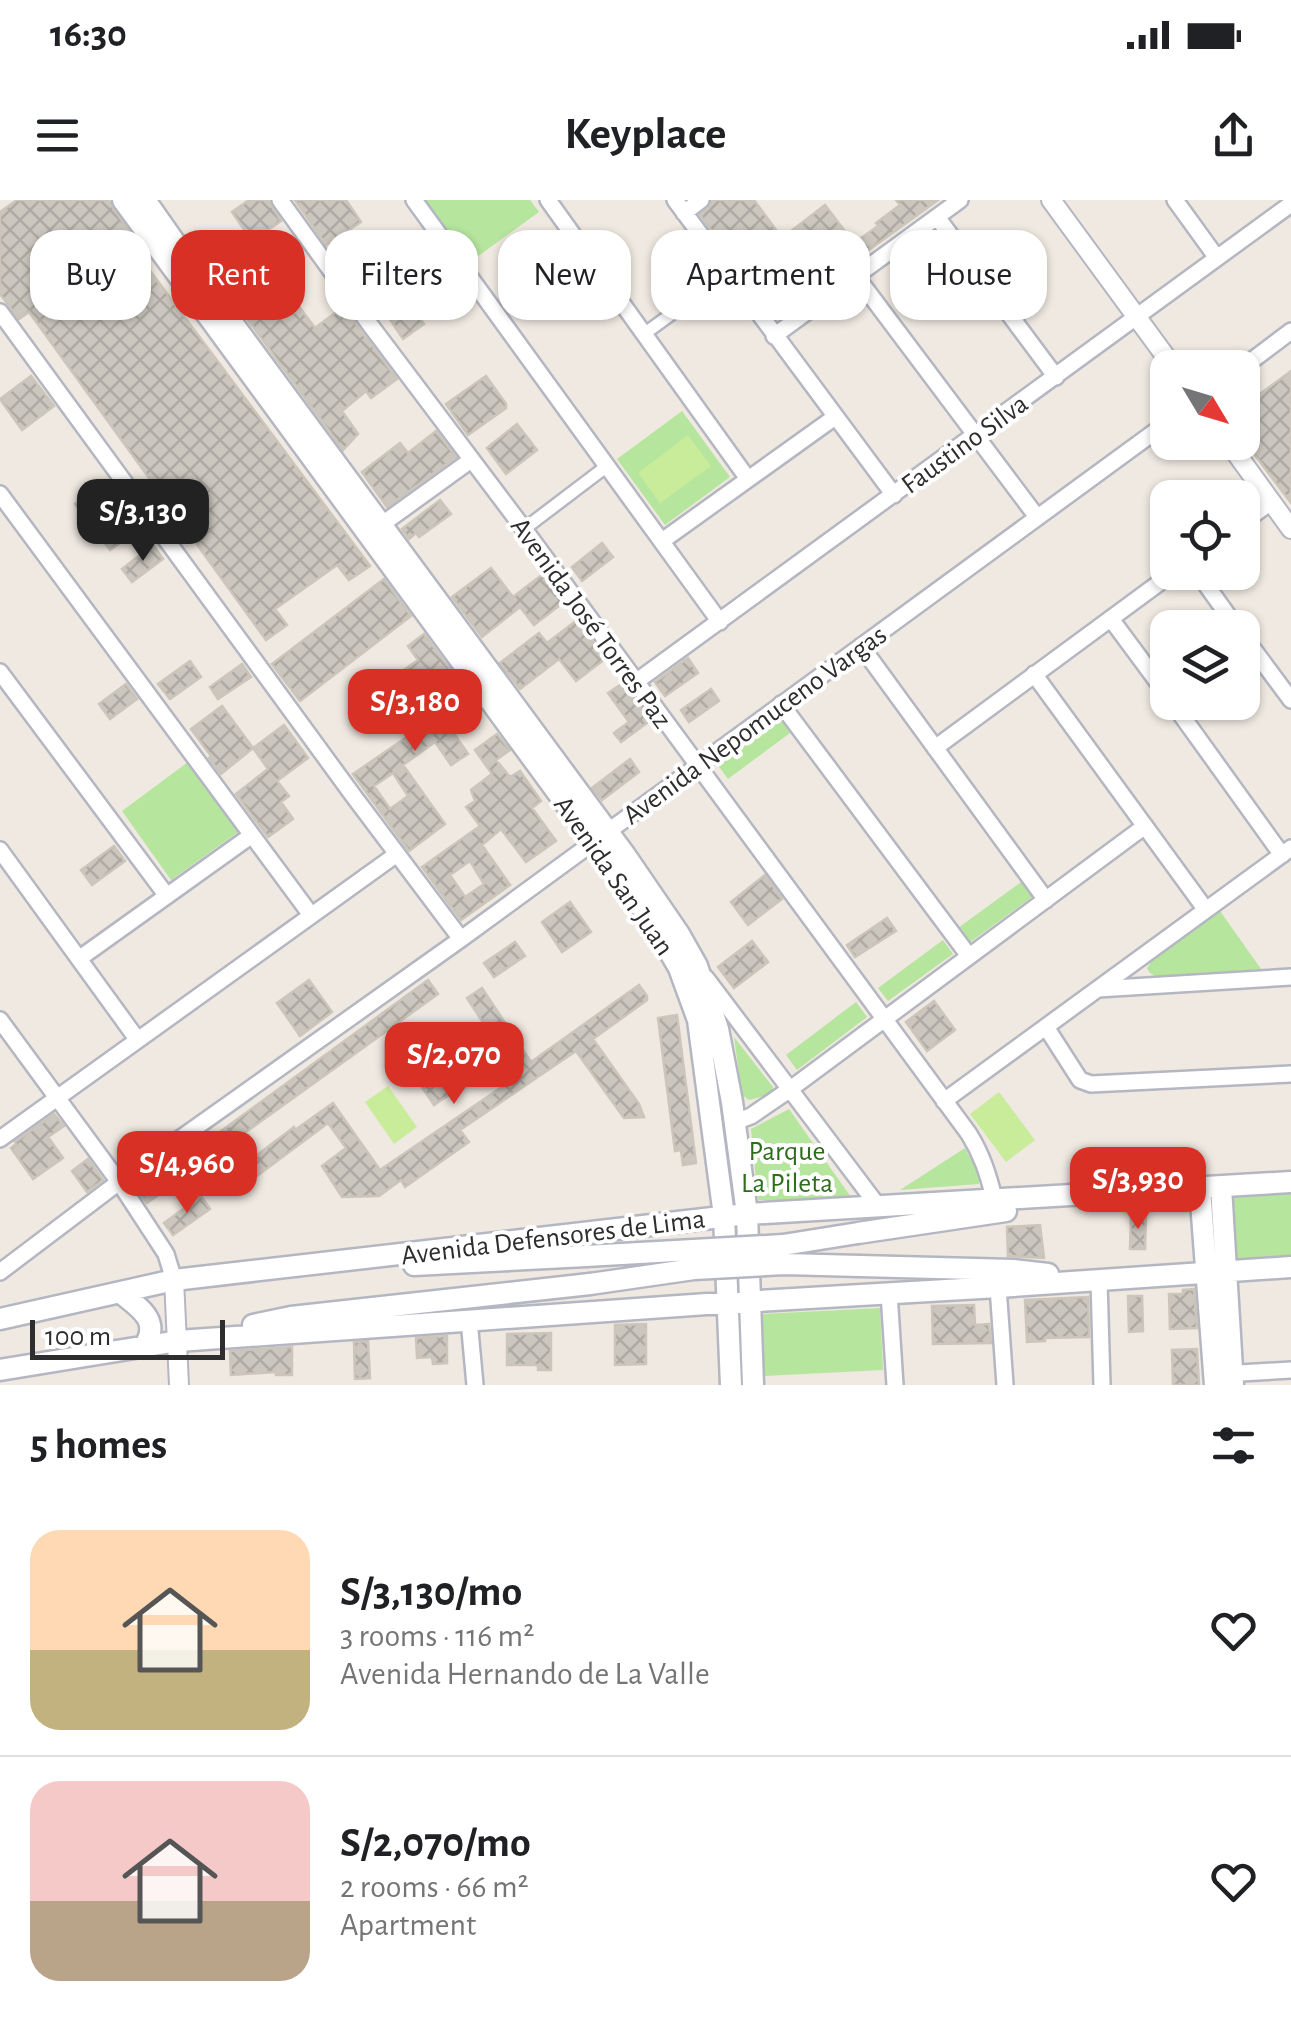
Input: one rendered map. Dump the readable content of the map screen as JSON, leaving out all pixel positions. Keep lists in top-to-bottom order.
{
  "streets": {
    "main road": ["Avenida San Juan", "Avenida Defensores de Lima"],
    "street": ["Faustino Silva", "Avenida José Torres Paz", "Avenida Nepomuceno Vargas"]
  },
  "crossings": [
    ["Faustino Silva", "Avenida José Torres Paz"],
    ["Avenida José Torres Paz", "Avenida Nepomuceno Vargas"],
    ["Avenida José Torres Paz", "Avenida Defensores de Lima"],
    ["Avenida Nepomuceno Vargas", "Avenida San Juan"],
    ["Avenida San Juan", "Avenida Defensores de Lima"]
  ],
  "parks": ["Parque La Pileta"],
  "scale_bar": "100 m",
  "north": "bottom right",
  "page": {
    "status": "16:30",
    "header": "Keyplace",
    "chip": [
      "Buy",
      "Rent",
      "Filters",
      "New",
      "Apartment",
      "House"
    ],
    "price": [
      "S/3,130",
      "S/3,180",
      "S/2,070",
      "S/4,960",
      "S/3,930"
    ],
    "scale": "100 m",
    "heading": "5 homes",
    "list": [
      {
        "name": "S/3,130/mo",
        "note": "3 rooms · 116 m² · Avenida Hernando de La Valle"
      },
      {
        "name": "S/2,070/mo",
        "note": "2 rooms · 66 m² · Apartment"
      }
    ]
  }
}
